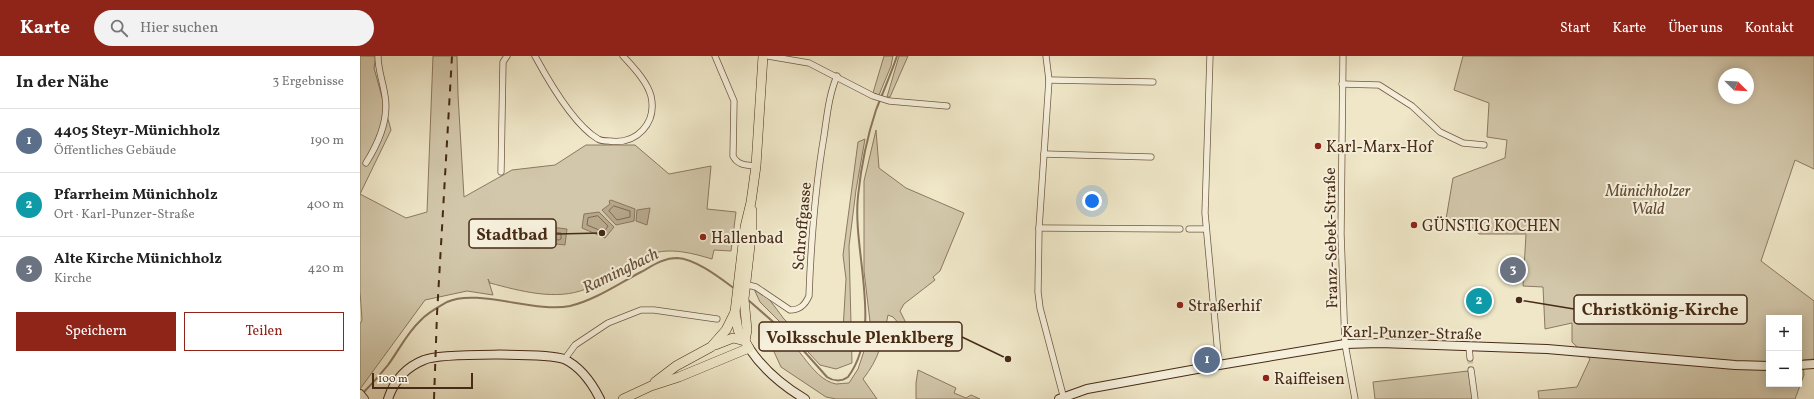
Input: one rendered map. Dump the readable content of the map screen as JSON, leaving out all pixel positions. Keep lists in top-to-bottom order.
{
  "streets": {
    "street": ["Schroffgasse", "Franz-Sebek-Straße", "Karl-Punzer-Straße"]
  },
  "crossings": [
    ["Franz-Sebek-Straße", "Karl-Punzer-Straße"]
  ],
  "water": ["Ramingbach"],
  "parks": ["Münichholzer Wald"],
  "places": [
    "Karl-Marx-Hof",
    "GÜNSTIG KOCHEN",
    "Stadtbad",
    "Hallenbad",
    "Christkönig-Kirche",
    "Straßerhif",
    "Volksschule Plenklberg",
    "Raiffeisen"
  ],
  "scale_bar": "100 m",
  "north": "bottom right",
  "page": {
    "header": "Karte",
    "search": "Hier suchen",
    "nav": [
      "Start",
      "Karte",
      "Über uns",
      "Kontakt"
    ],
    "heading": ["In der Nähe", "3 Ergebnisse"],
    "list": [
      {
        "mark": "1",
        "name": "4405 Steyr-Münichholz",
        "note": "Öffentliches Gebäude",
        "value": "190 m"
      },
      {
        "mark": "2",
        "name": "Pfarrheim Münichholz",
        "note": "Ort · Karl-Punzer-Straße",
        "value": "400 m"
      },
      {
        "mark": "3",
        "name": "Alte Kirche Münichholz",
        "note": "Kirche",
        "value": "420 m"
      }
    ],
    "pins": ["3", "2", "1"],
    "buttons": ["Speichern", "Teilen"],
    "map_buttons": ["+", "−"],
    "scale": "100 m"
  }
}
